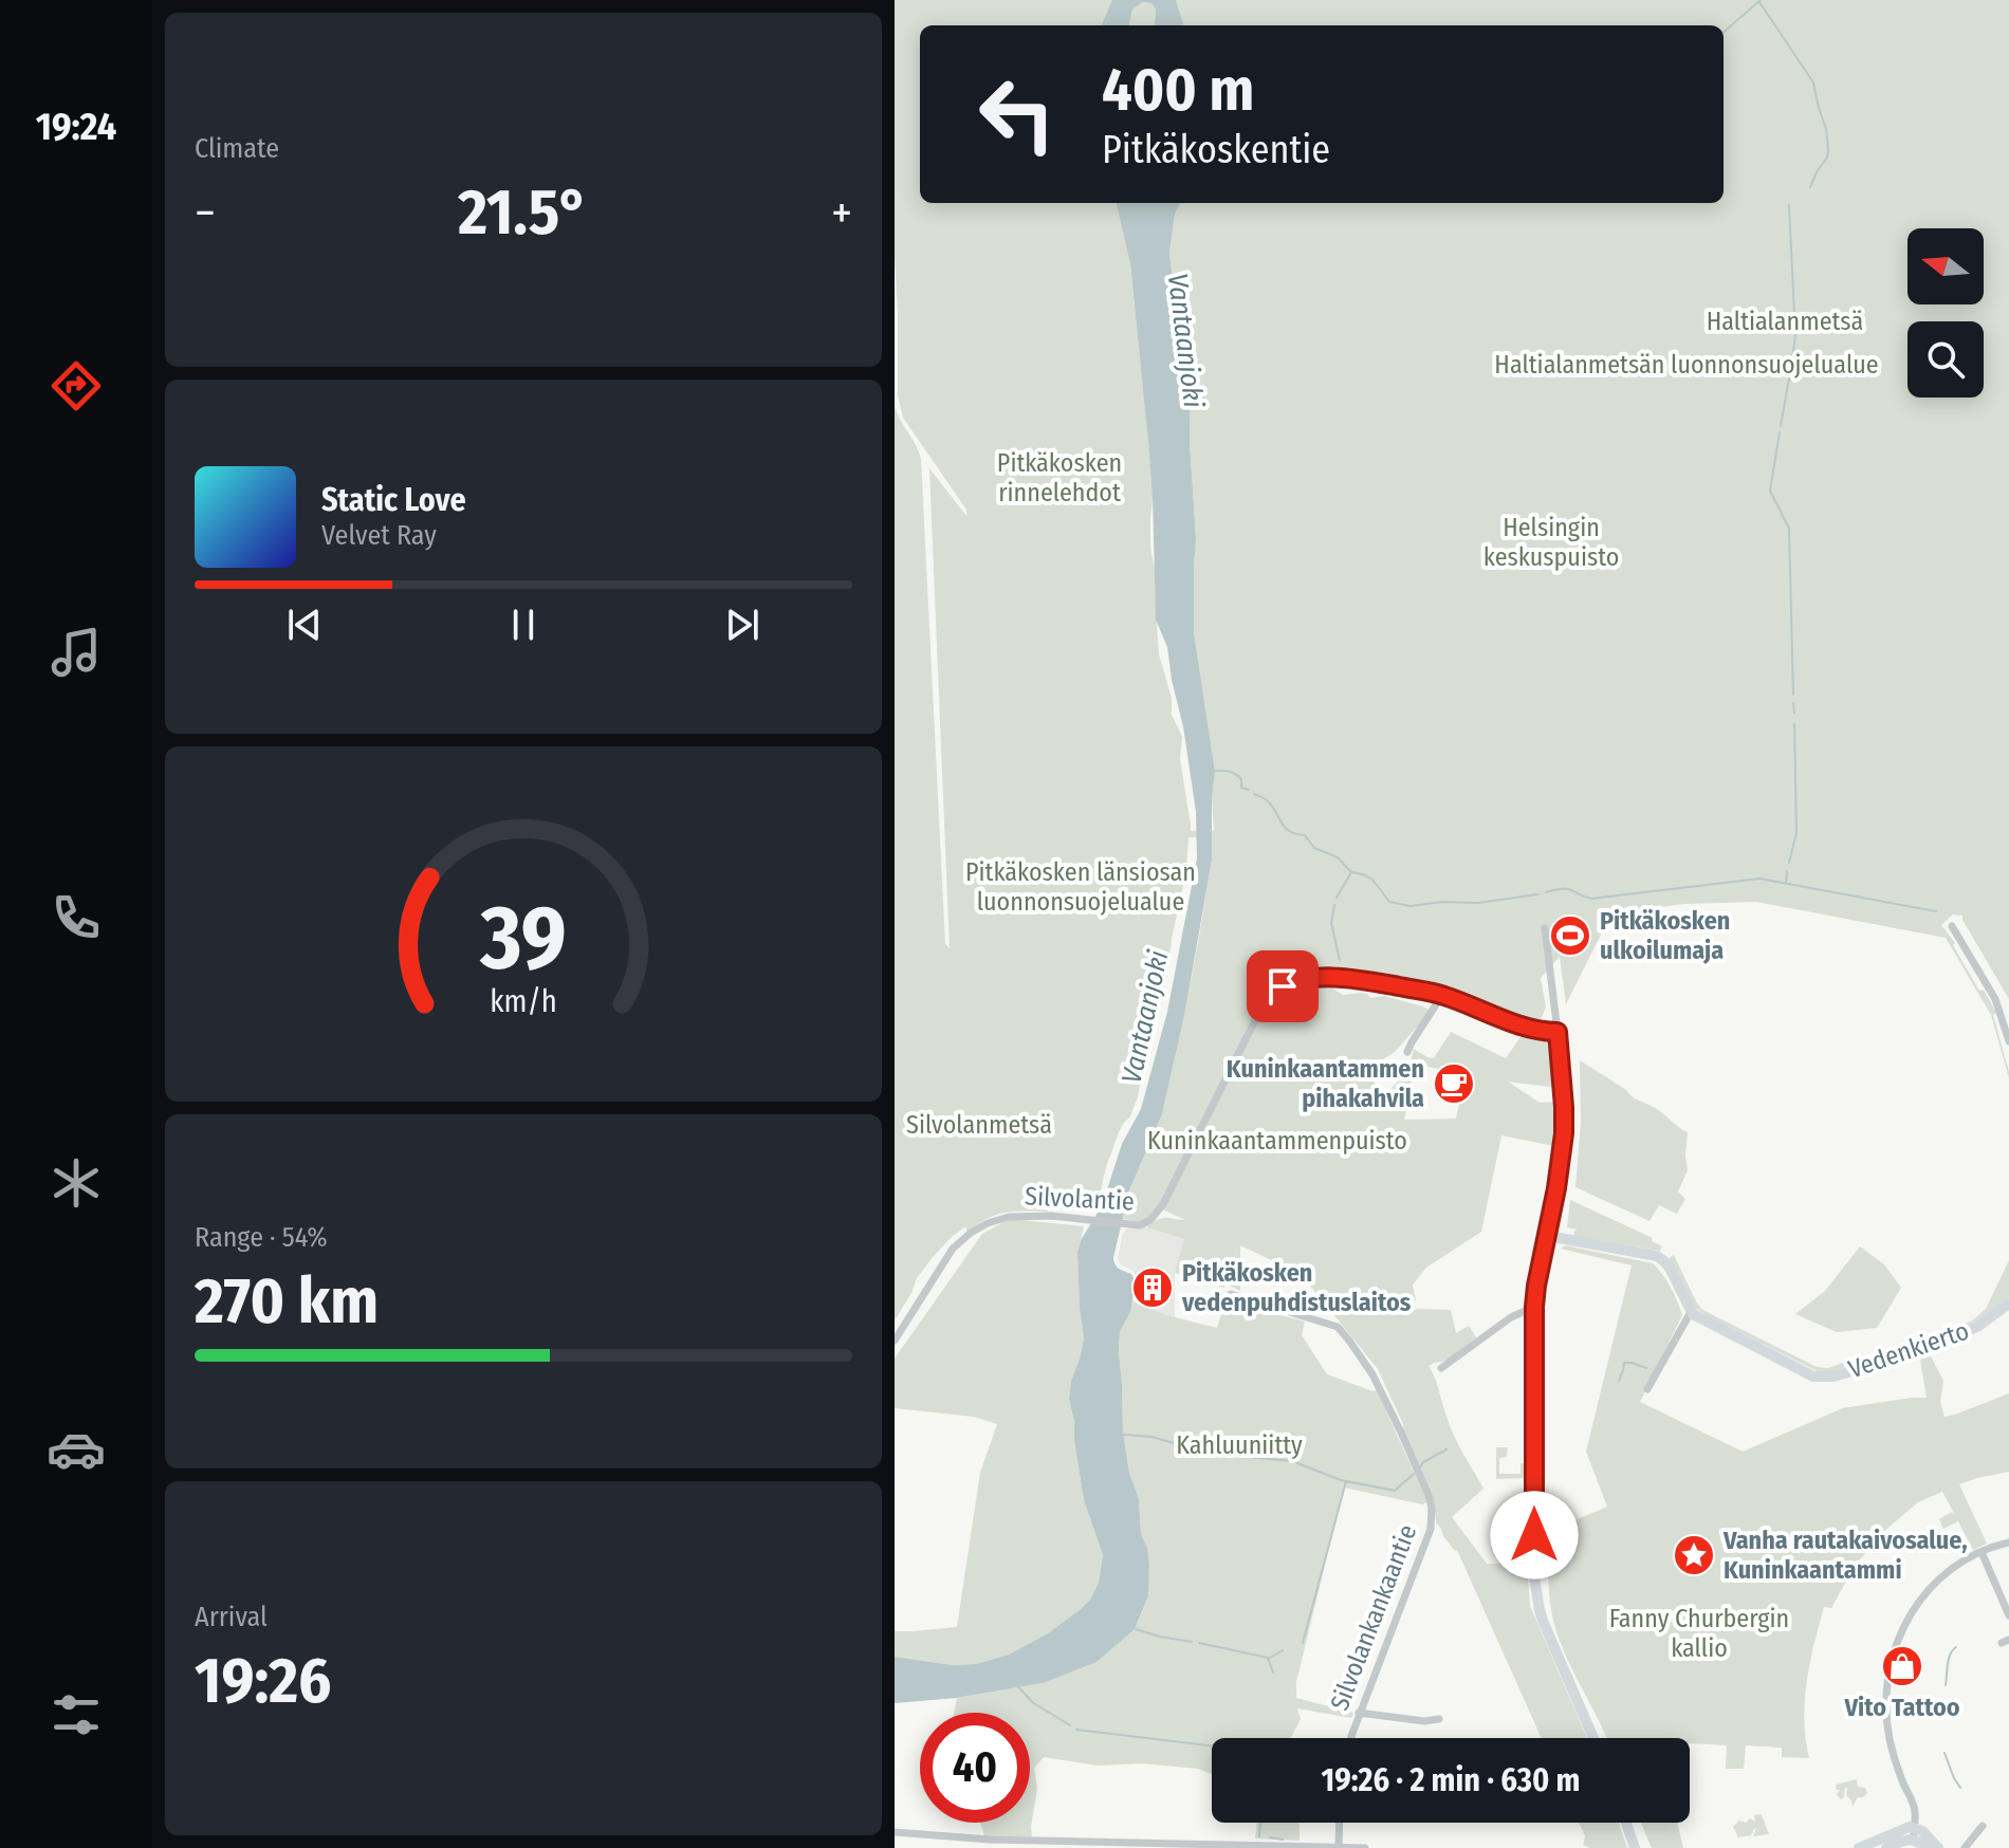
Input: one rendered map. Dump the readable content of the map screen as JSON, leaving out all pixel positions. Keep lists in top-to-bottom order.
{
  "streets": {
    "street": ["Silvolantie", "Vedenkierto", "Silvolankankaantie"]
  },
  "water": ["Vantaanjoki"],
  "parks": [
    "Haltialanmetsä",
    "Haltialanmetsän luonnonsuojelualue",
    "Pitkäkosken rinnelehdot",
    "Helsingin keskuspuisto",
    "Pitkäkosken länsiosan luonnonsuojelualue",
    "Silvolanmetsä",
    "Kuninkaantammenpuisto",
    "Kahluuniitty",
    "Fanny Churbergin kallio"
  ],
  "places": {
    "sports": ["Pitkäkosken ulkoilumaja"],
    "cafe": ["Kuninkaantammen pihakahvila"],
    "building": ["Pitkäkosken vedenpuhdistuslaitos"],
    "place": ["Vanha rautakaivosalue, Kuninkaantammi"],
    "shop": ["Vito Tattoo"]
  },
  "north": "left",
  "page": {
    "tabs": "19:24",
    "tile": [
      "Climate",
      ["Range · 54%", "270 km"],
      ["Arrival", "19:26"]
    ],
    "turn": ["400 m", "Pitkäkoskentie"],
    "heat": ["−", "21.5°", "+"],
    "song": ["Static Love", "Velvet Ray"],
    "limit": "40",
    "trip": "19:26 · 2 min · 630 m",
    "gauge": ["39", "km/h"]
  }
}
